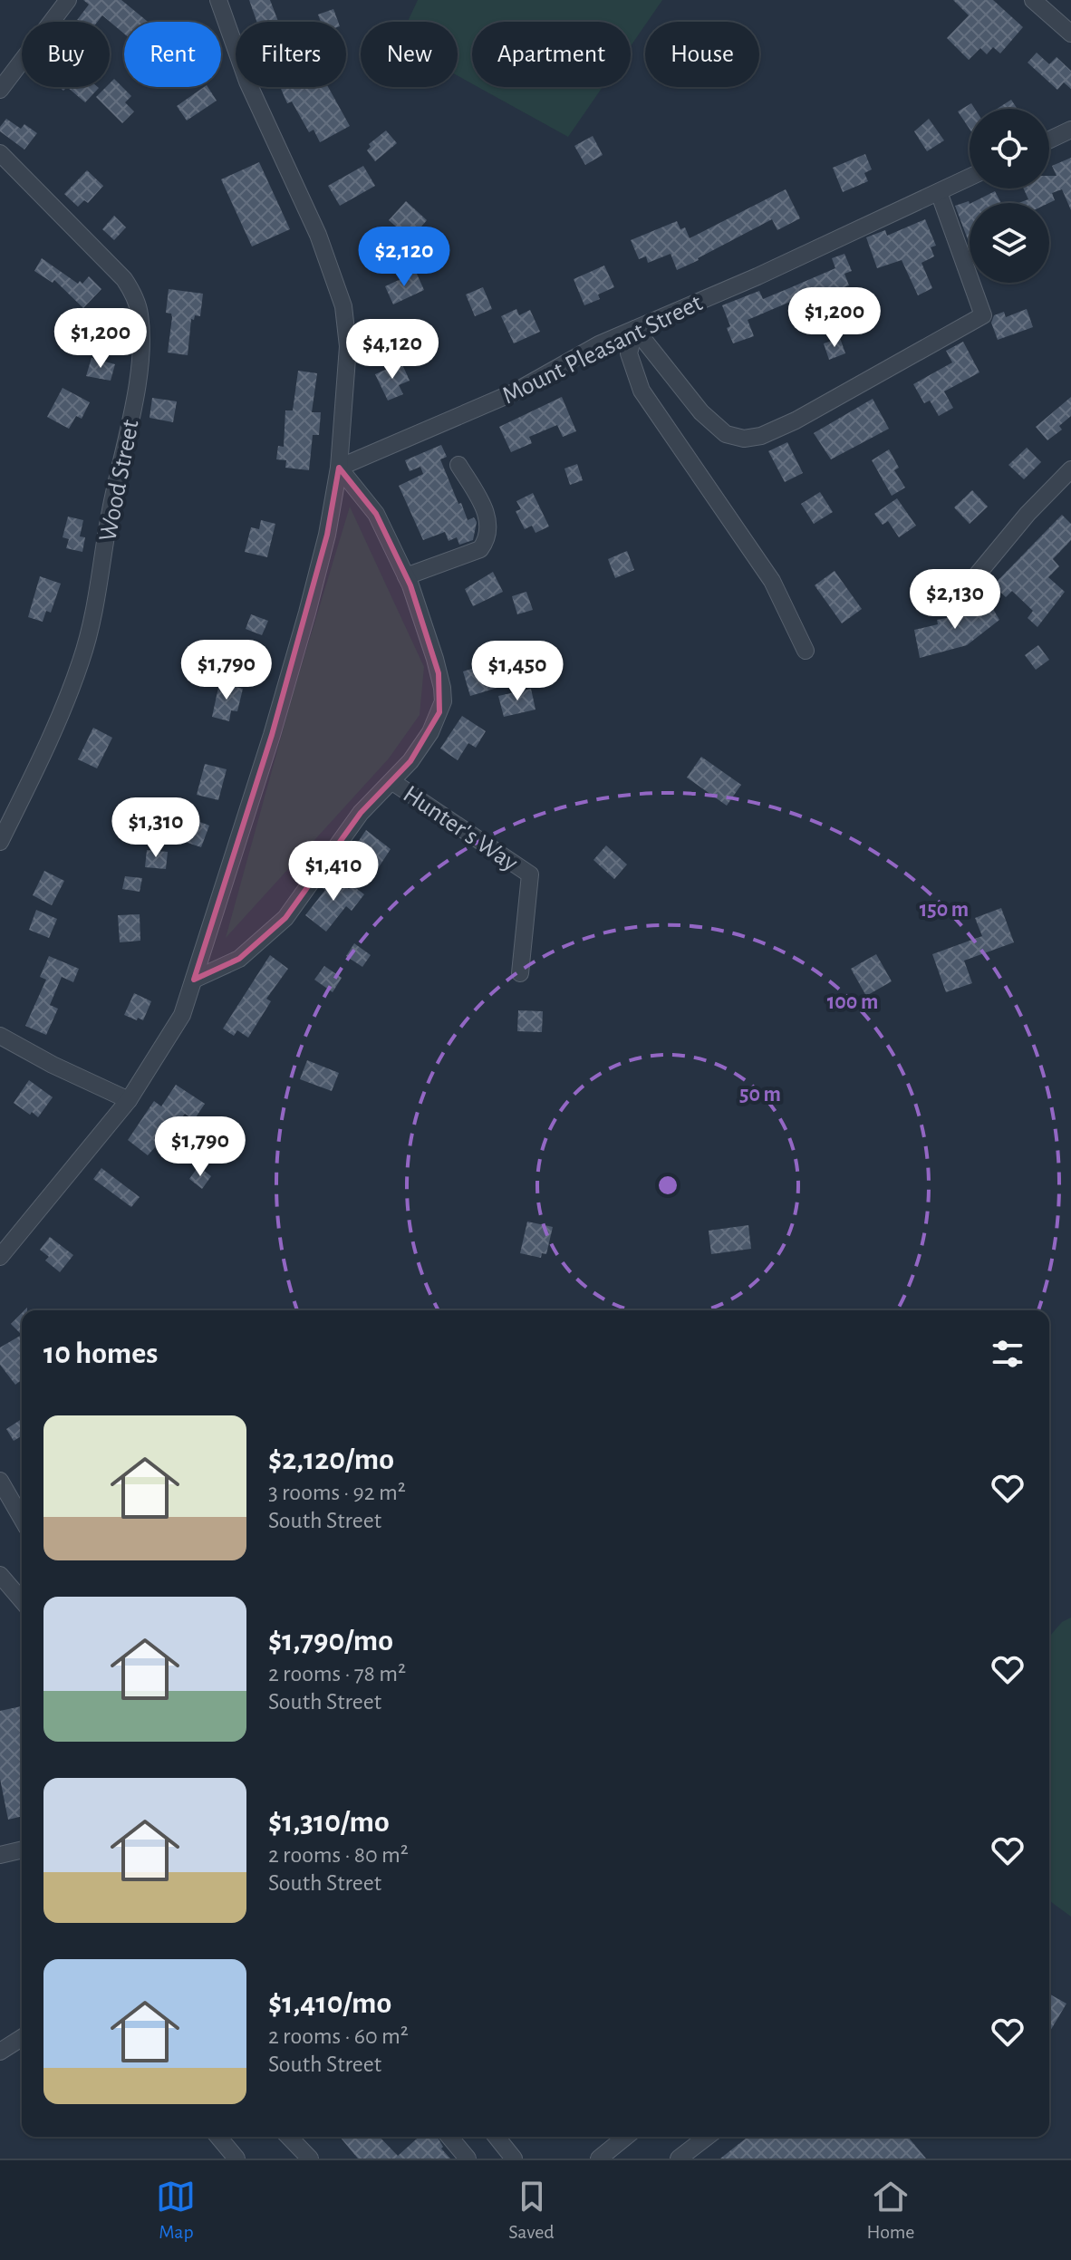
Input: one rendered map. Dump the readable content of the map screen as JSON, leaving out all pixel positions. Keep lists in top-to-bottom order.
{
  "streets": {
    "street": ["Mount Pleasant Street", "Wood Street", "Hunter's Way"]
  },
  "page": {
    "chip": [
      "Buy",
      "Rent",
      "Filters",
      "New",
      "Apartment",
      "House"
    ],
    "price": [
      "$2,120",
      "$1,200",
      "$1,200",
      "$4,120",
      "$2,130",
      "$1,790",
      "$1,450",
      "$1,310",
      "$1,410",
      "$1,790"
    ],
    "heading": "10 homes",
    "list": [
      {
        "name": "$2,120/mo",
        "note": "3 rooms · 92 m² · South Street"
      },
      {
        "name": "$1,790/mo",
        "note": "2 rooms · 78 m² · South Street"
      },
      {
        "name": "$1,310/mo",
        "note": "2 rooms · 80 m² · South Street"
      },
      {
        "name": "$1,410/mo",
        "note": "2 rooms · 60 m² · South Street"
      }
    ],
    "tabs": ["Map", "Saved", "Home"]
  },
  "rings": ["150 m", "100 m", "50 m"]
}
